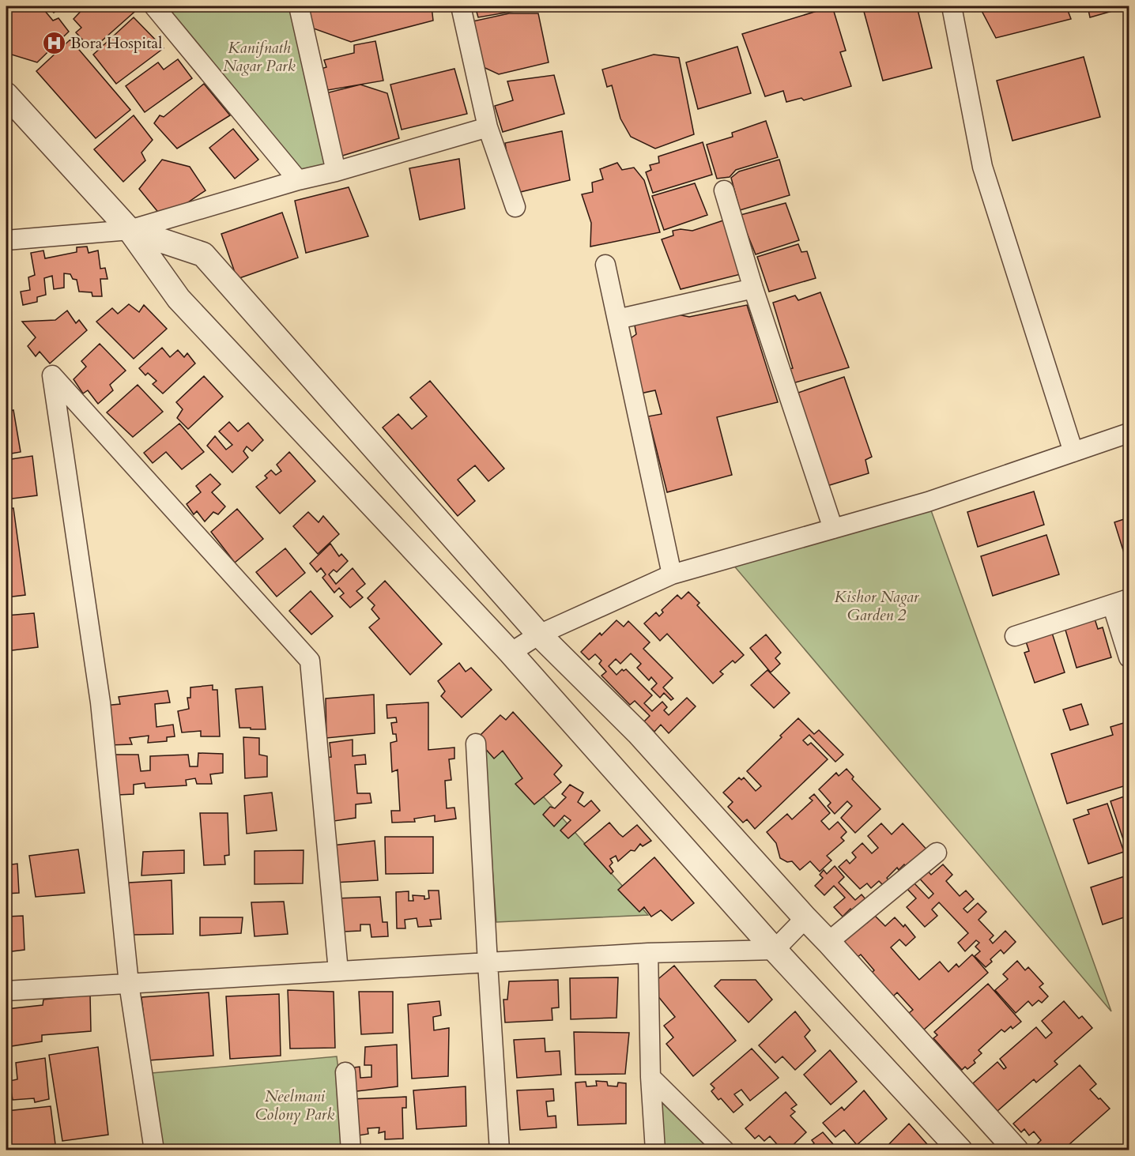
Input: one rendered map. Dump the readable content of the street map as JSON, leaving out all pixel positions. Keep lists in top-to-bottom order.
{
  "parks": ["Kanifnath Nagar Park", "Kishor Nagar Garden 2", "Neelmani Colony Park"],
  "places": {
    "hospital": ["Bora Hospital"]
  }
}
